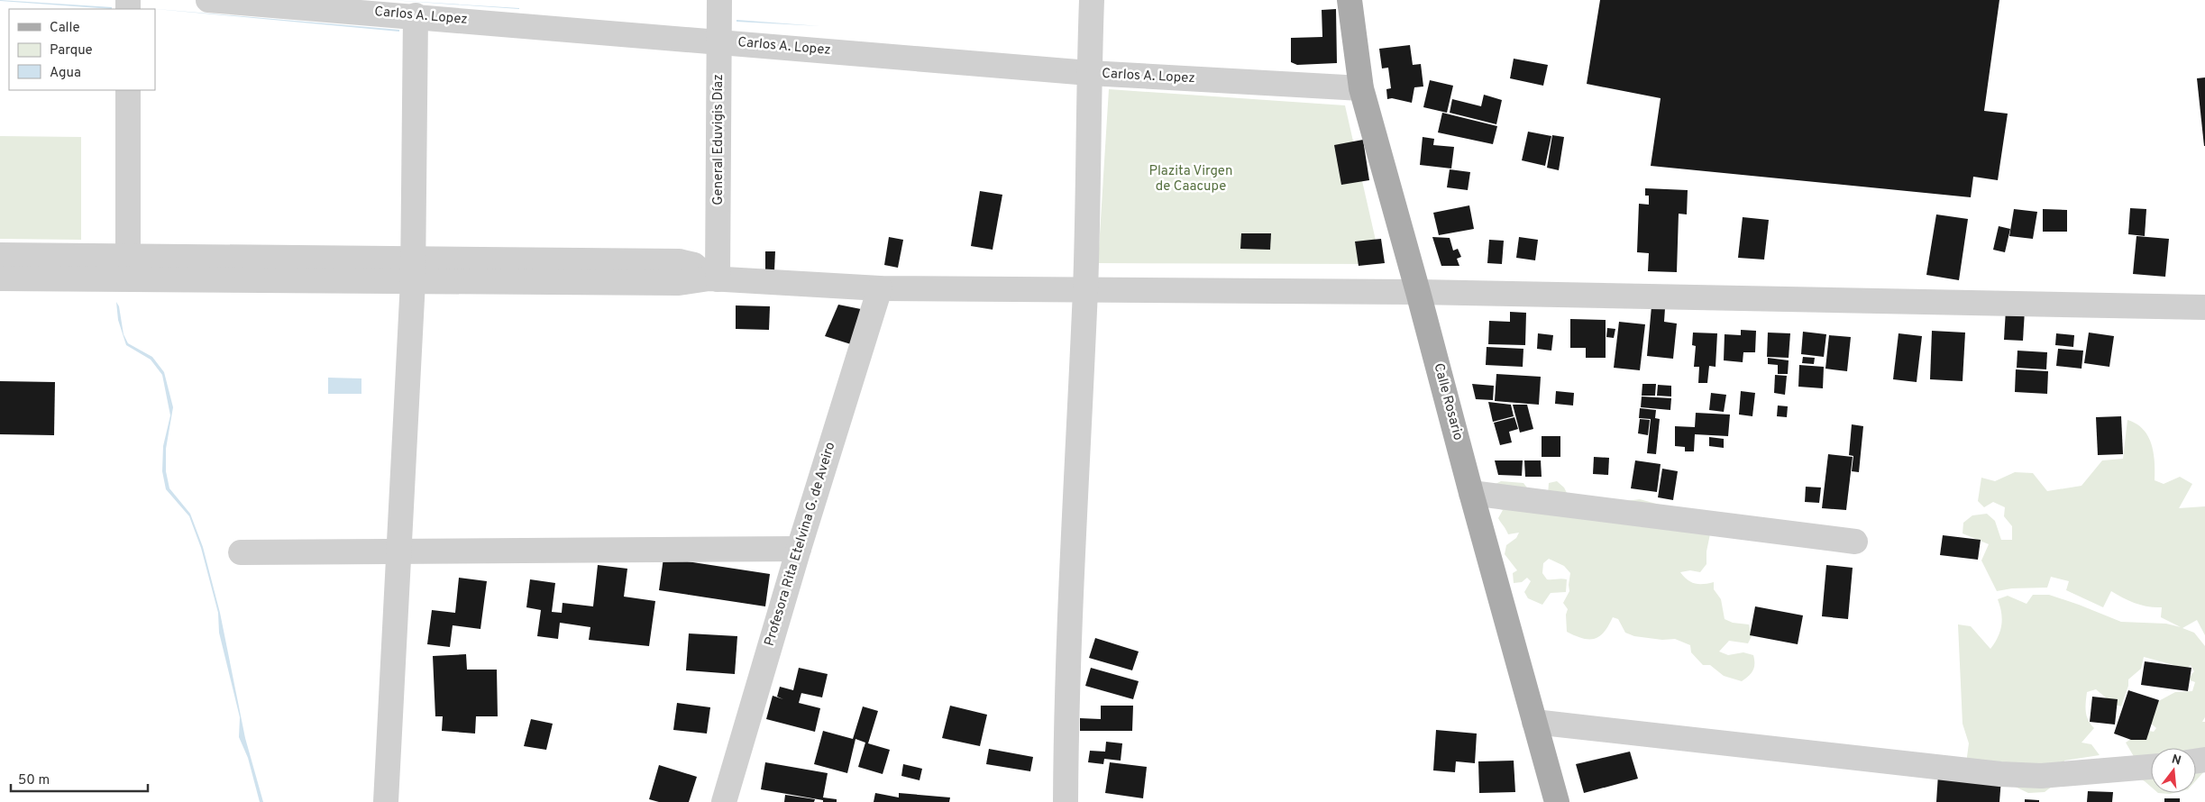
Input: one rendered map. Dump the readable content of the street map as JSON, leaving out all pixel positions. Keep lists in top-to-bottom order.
{
  "streets": {
    "main road": ["Calle Rosario"],
    "street": ["Carlos A. Lopez", "General Eduvigis Díaz", "Profesora Rita Etelvina G. de Aveiro"]
  },
  "crossings": [
    ["Carlos A. Lopez", "General Eduvigis Díaz"],
    ["Carlos A. Lopez", "Calle Rosario"]
  ],
  "parks": ["Plazita Virgen de Caacupe"],
  "legend": ["Calle", "Parque", "Agua"],
  "scale_bar": "50 m",
  "north": "top"
}
